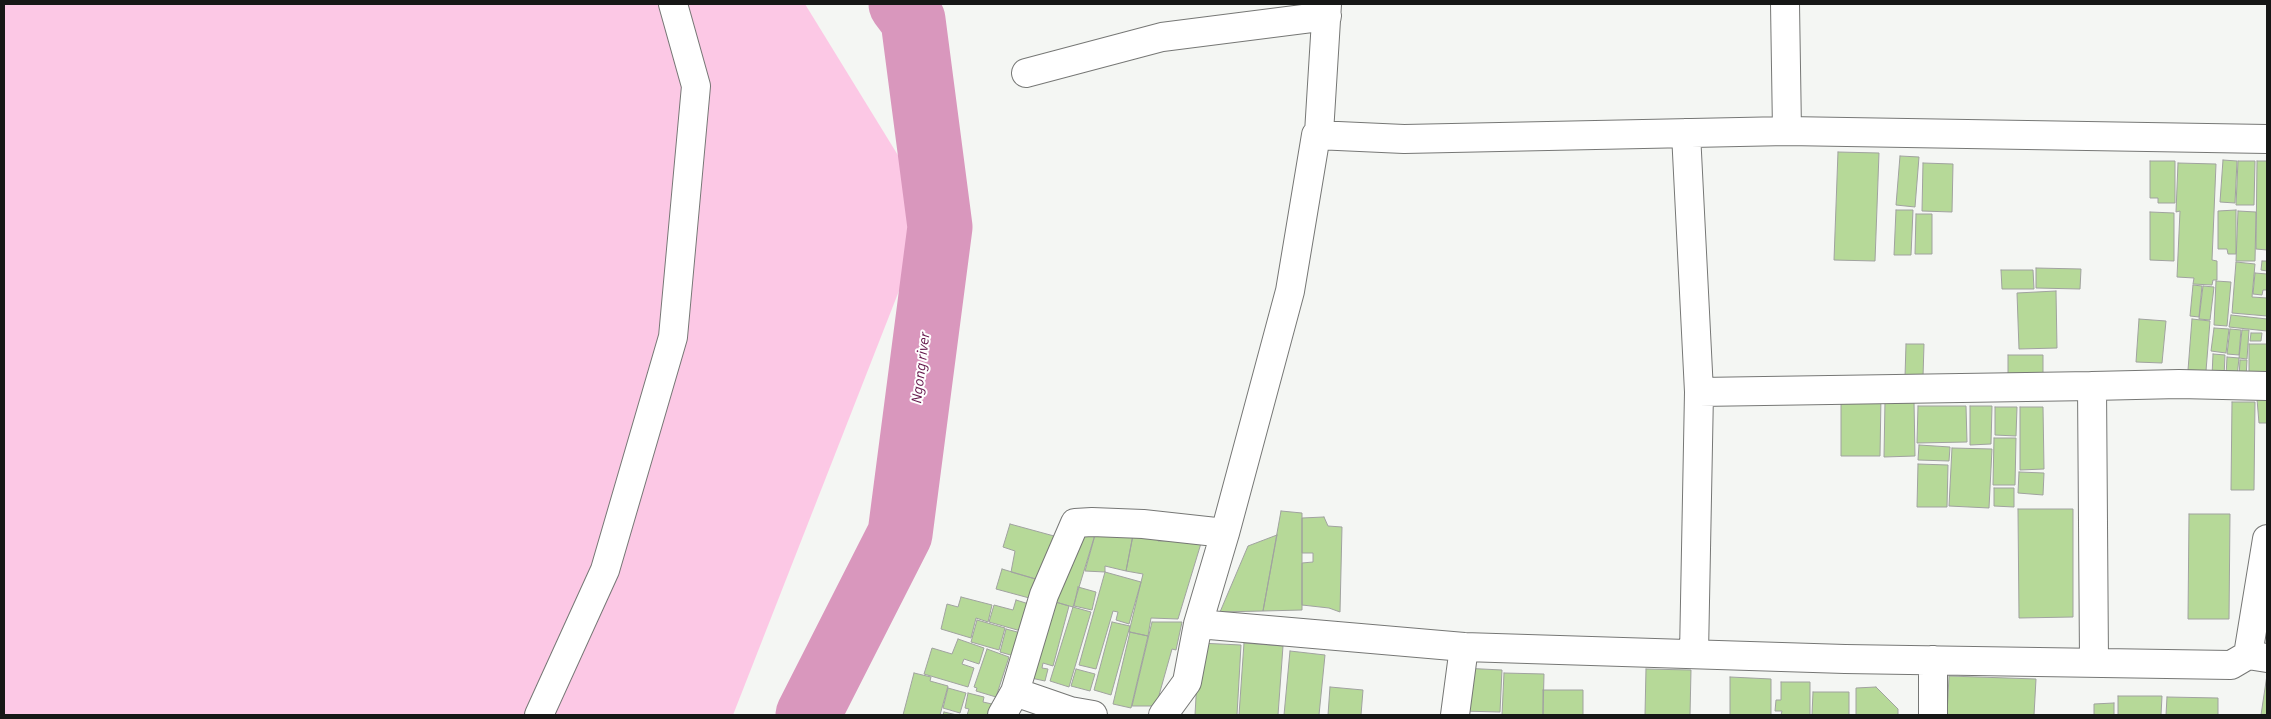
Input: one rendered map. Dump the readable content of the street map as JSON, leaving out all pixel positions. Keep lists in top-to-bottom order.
{
  "water": ["Ngong river"]
}
